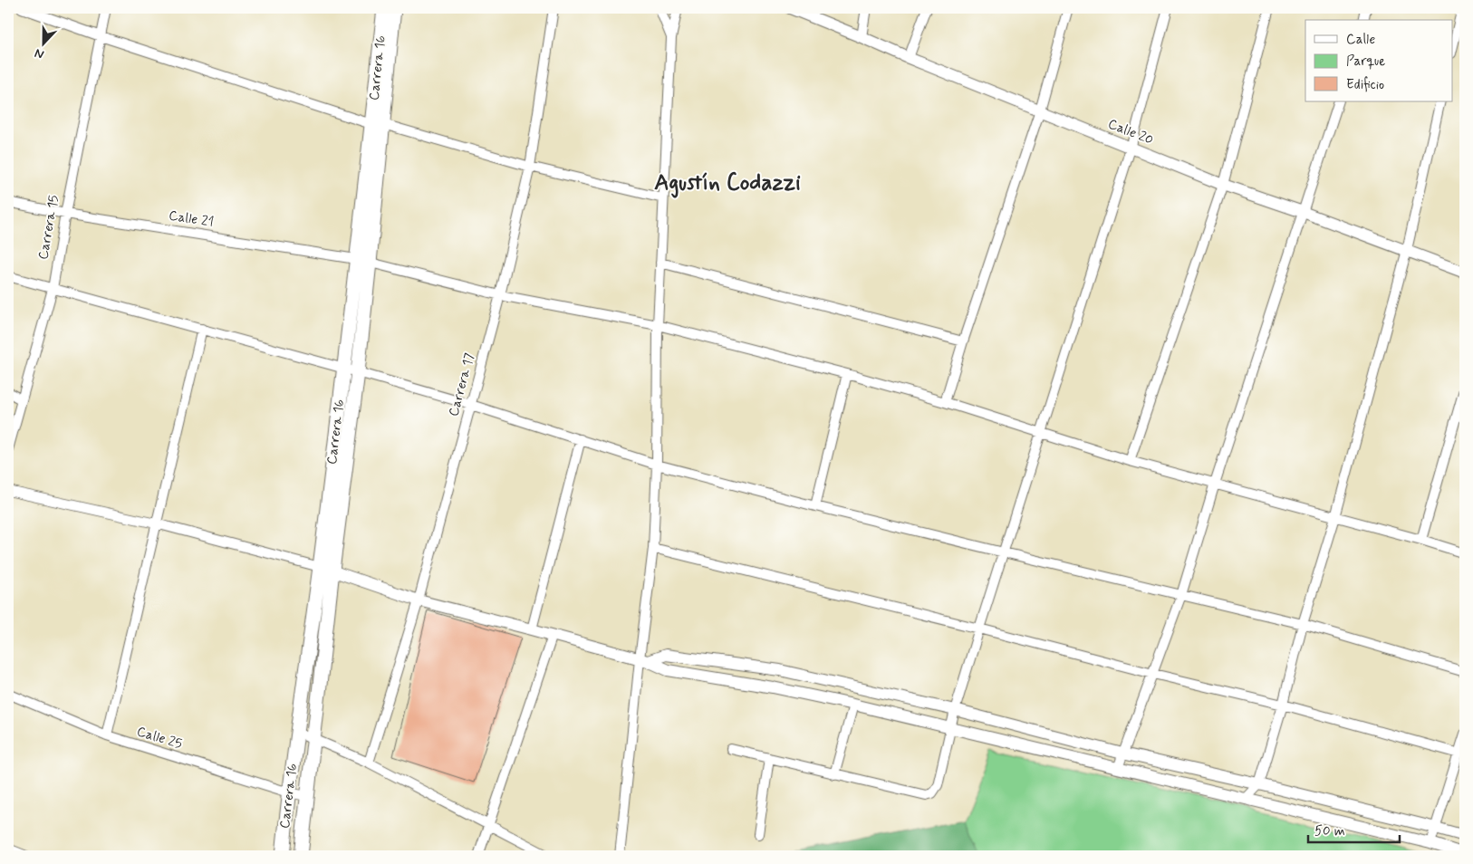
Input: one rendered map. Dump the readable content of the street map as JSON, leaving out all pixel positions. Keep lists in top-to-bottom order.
{
  "streets": {
    "main road": ["Carrera 16"],
    "street": [
      "Calle 20",
      "Calle 21",
      "Carrera 15",
      "Carrera 17",
      "Calle 25"
    ]
  },
  "crossings": [
    ["Carrera 16", "Calle 21"],
    ["Carrera 16", "Calle 25"],
    ["Calle 21", "Carrera 15"],
    ["Calle 21", "Carrera 17"]
  ],
  "districts": ["Agustín Codazzi"],
  "legend": ["Calle", "Parque", "Edificio"],
  "scale_bar": "50 m",
  "north": "bottom"
}
